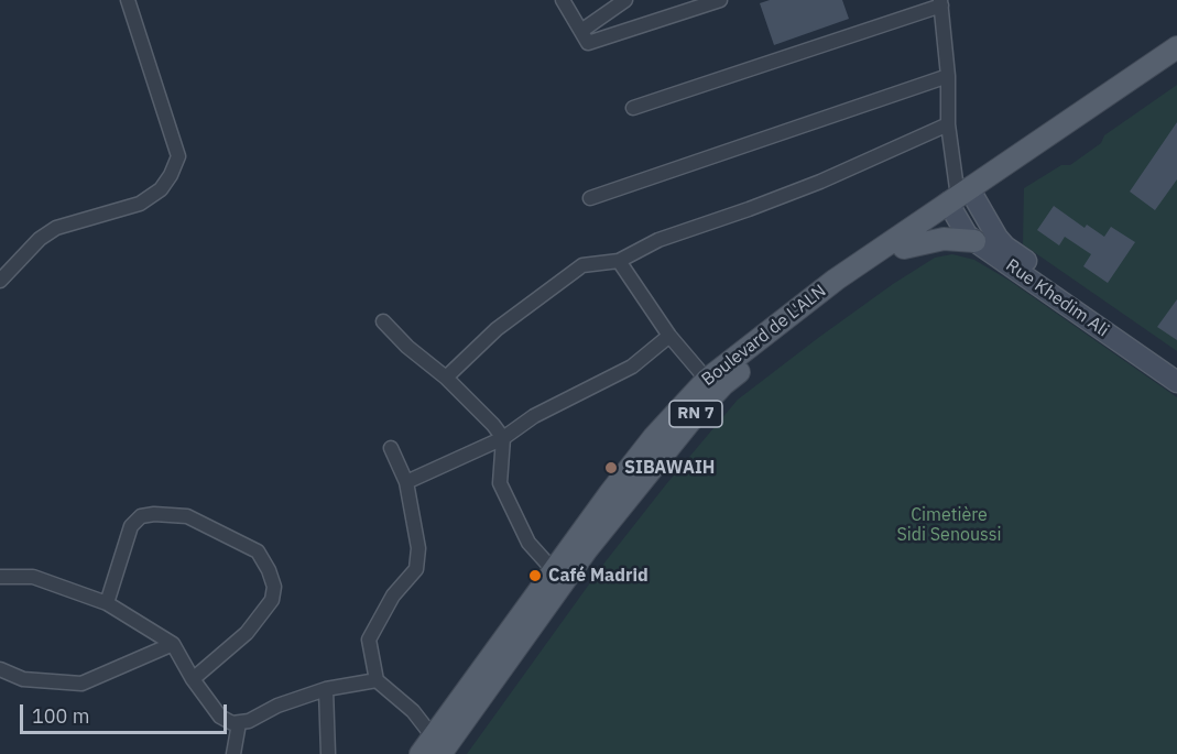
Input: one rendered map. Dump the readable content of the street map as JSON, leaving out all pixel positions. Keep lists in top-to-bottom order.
{
  "streets": {
    "main road": ["Rue Khedim Ali", "Boulevard de L'ALN", "RN 7"]
  },
  "crossings": [
    ["Rue Khedim Ali", "Boulevard de L'ALN"]
  ],
  "parks": ["Cimetière Sidi Senoussi"],
  "places": ["SIBAWAIH", "Café Madrid"],
  "scale_bar": "100 m"
}
